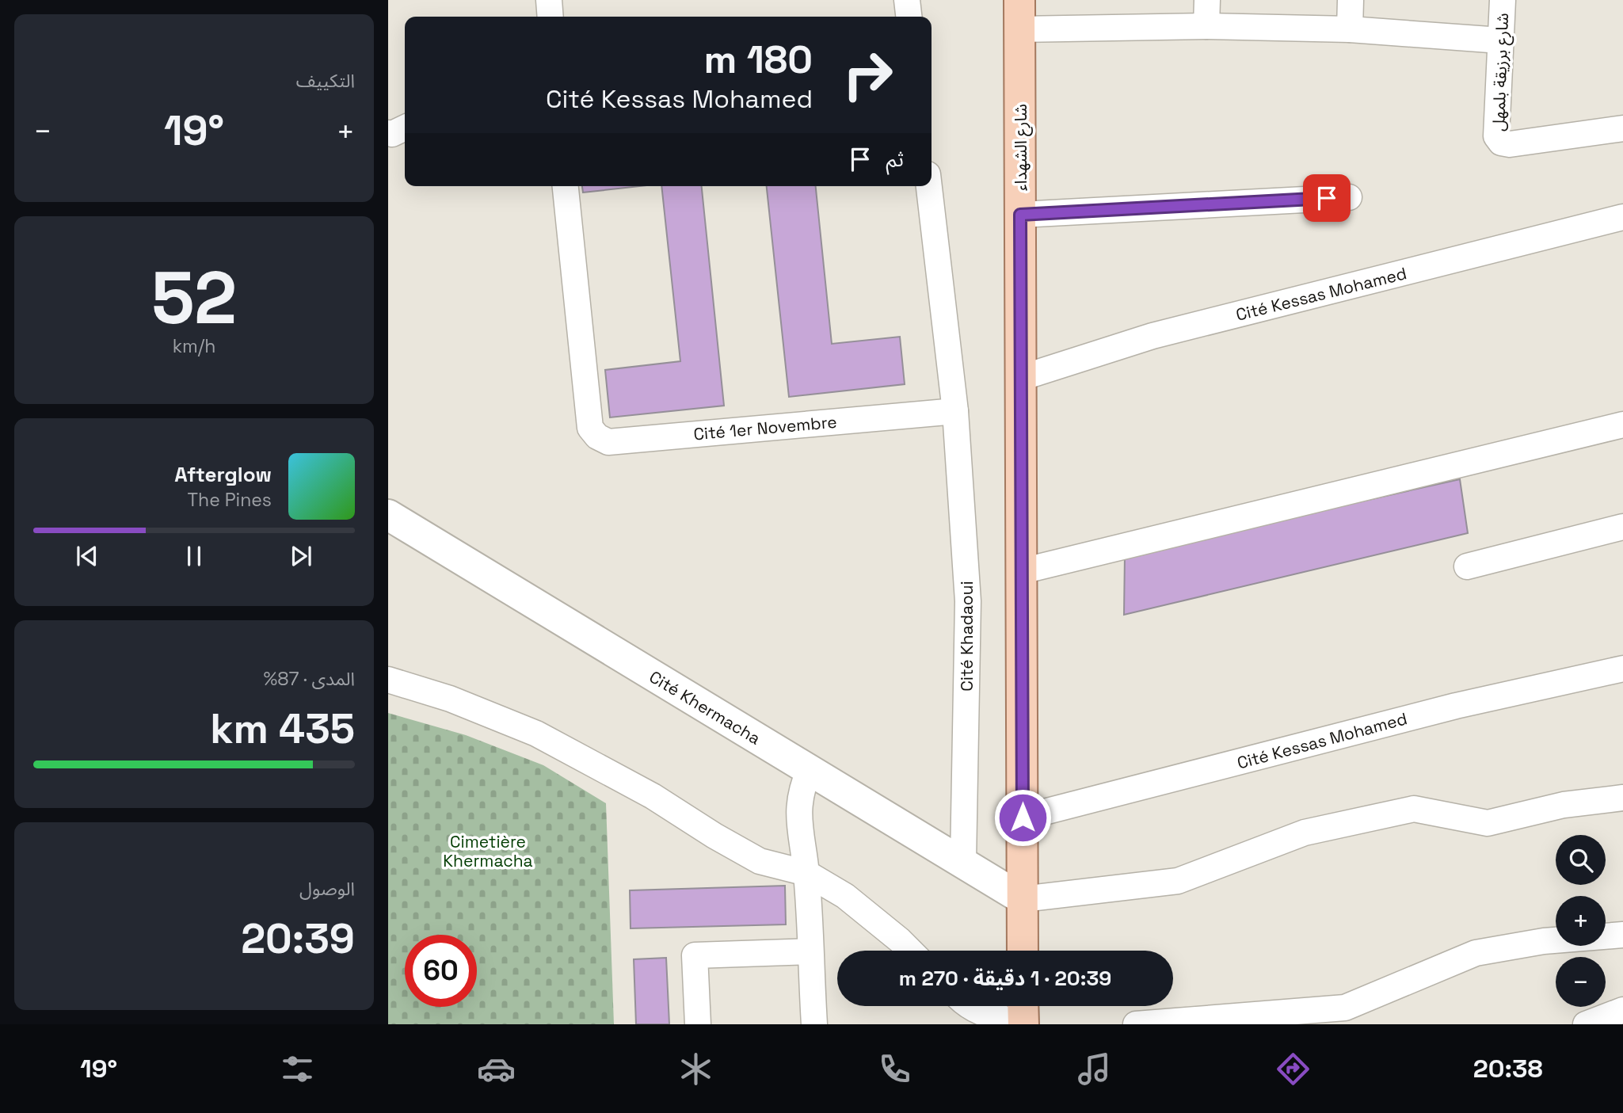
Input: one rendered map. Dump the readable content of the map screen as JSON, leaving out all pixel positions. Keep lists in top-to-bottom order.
{
  "streets": {
    "main road": ["شارع الشهداء"],
    "street": [
      "شارع برزيقة بلمهل",
      "Cité Kessas Mohamed",
      "Cité 1er Novembre",
      "Cité Khadaoui",
      "Cité Khermacha"
    ]
  },
  "crossings": [
    ["شارع الشهداء", "Cité Kessas Mohamed"],
    ["شارع الشهداء", "Cité Khermacha"],
    ["Cité 1er Novembre", "Cité Khadaoui"],
    ["Cité Khadaoui", "Cité Khermacha"]
  ],
  "parks": ["Cimetière Khermacha"],
  "page": {
    "tile": [
      "التكييف",
      ["52", "km/h"],
      ["المدى · 87%", "435 km"],
      ["الوصول", "20:39"]
    ],
    "turn": ["180 m", "Cité Kessas Mohamed"],
    "heat": ["−", "19°", "+"],
    "then": "ثم",
    "song": ["Afterglow", "The Pines"],
    "map_buttons": ["+", "−"],
    "limit": "60",
    "trip": "20:39 · 1 دقيقة · 270 m",
    "tabs": ["20:38", "19°"]
  }
}
